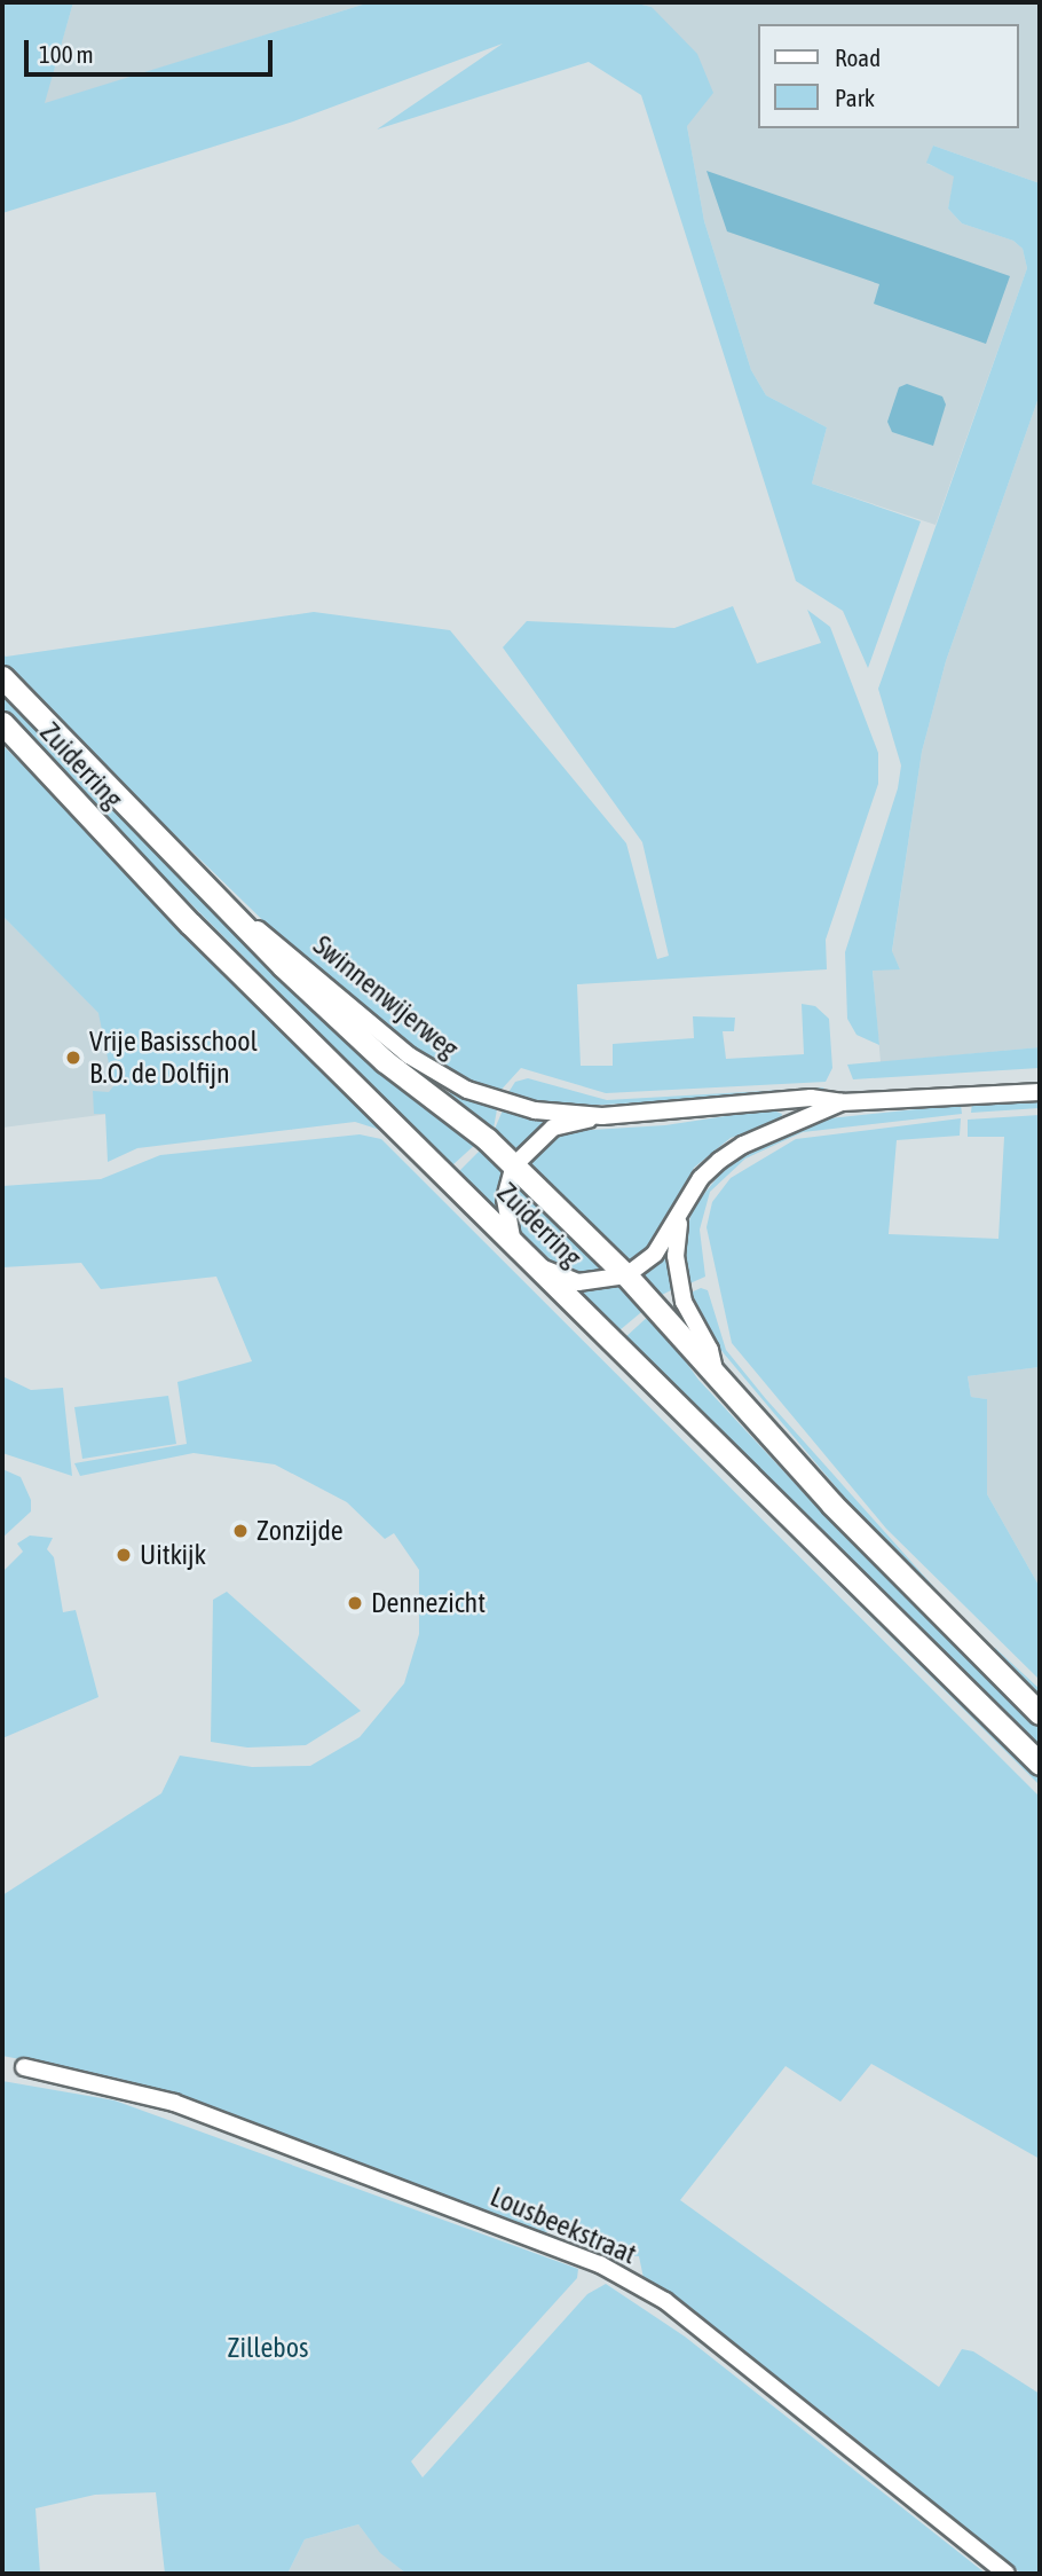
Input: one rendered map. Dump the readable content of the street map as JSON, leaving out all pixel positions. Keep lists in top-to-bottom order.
{
  "streets": {
    "main road": ["Zuiderring"],
    "street": ["Swinnenwijerweg", "Lousbeekstraat"]
  },
  "crossings": [
    ["Zuiderring", "Swinnenwijerweg"]
  ],
  "parks": ["Zillebos"],
  "places": [
    "Vrije Basisschool B.O. de Dolfijn",
    "Zonzijde",
    "Uitkijk",
    "Dennezicht"
  ],
  "legend": ["Road", "Park"],
  "scale_bar": "100 m"
}
